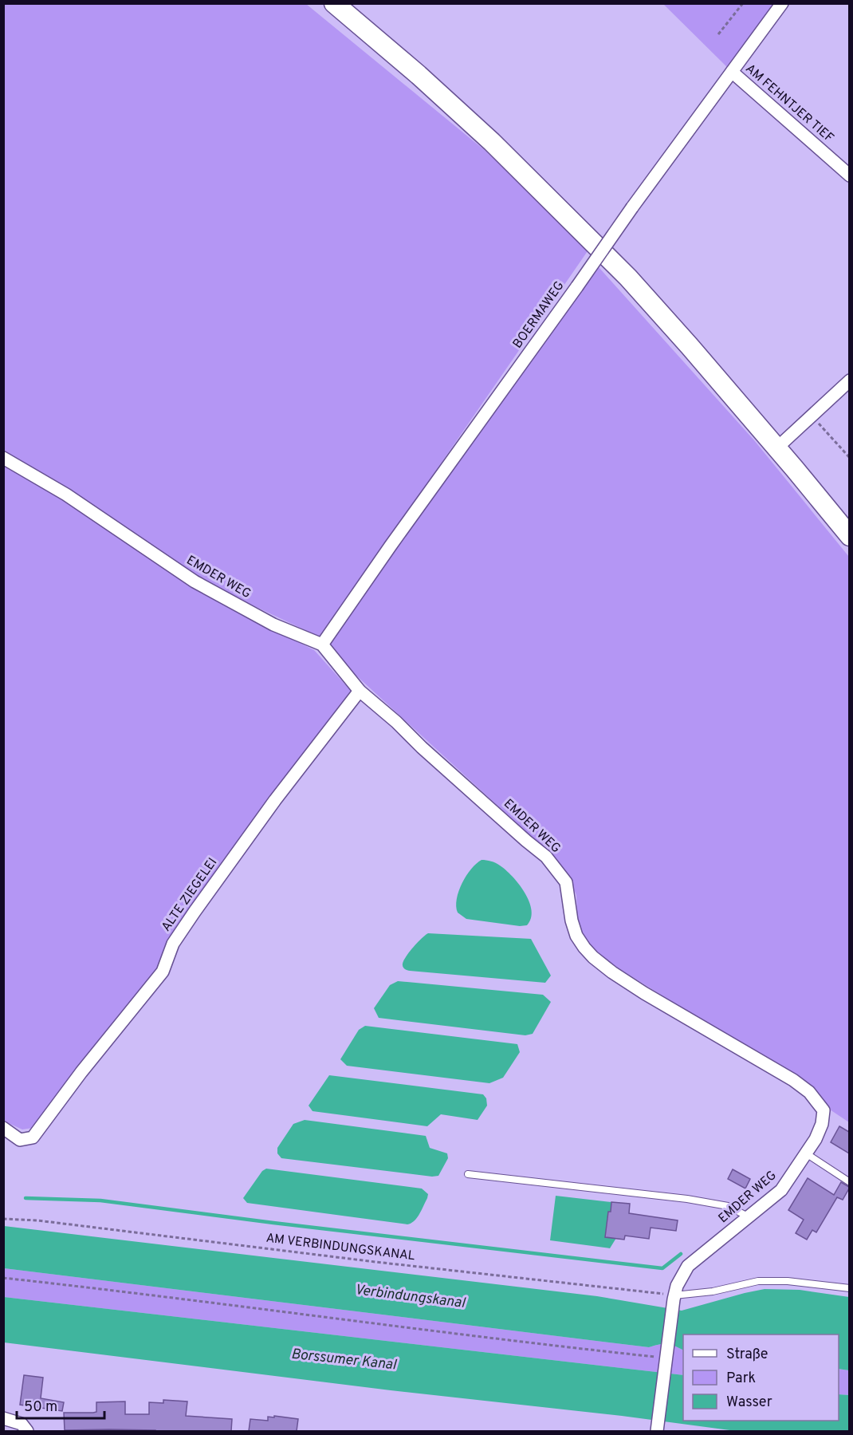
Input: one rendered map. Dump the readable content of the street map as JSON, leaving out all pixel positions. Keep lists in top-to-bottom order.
{
  "streets": {
    "street": [
      "AM FEHNTJER TIEF",
      "BOERMAWEG",
      "EMDER WEG",
      "ALTE ZIEGELEI"
    ],
    "path": ["AM VERBINDUNGSKANAL"]
  },
  "crossings": [
    ["AM FEHNTJER TIEF", "BOERMAWEG"],
    ["BOERMAWEG", "EMDER WEG"],
    ["EMDER WEG", "ALTE ZIEGELEI"],
    ["EMDER WEG", "AM VERBINDUNGSKANAL"]
  ],
  "water": ["Verbindungskanal", "Borssumer Kanal"],
  "legend": ["Straße", "Park", "Wasser"],
  "scale_bar": "50 m"
}
